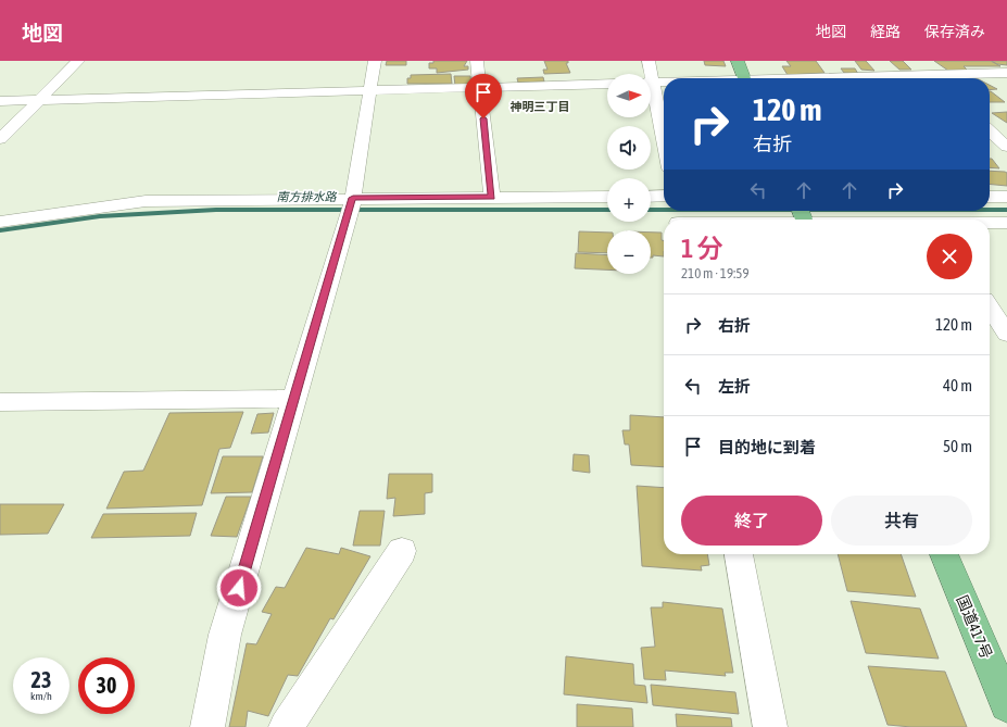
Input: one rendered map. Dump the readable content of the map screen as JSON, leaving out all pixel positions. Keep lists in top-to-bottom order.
{
  "streets": {
    "highway": ["国道417号"]
  },
  "districts": ["神明三丁目"],
  "water": ["南方排水路"],
  "north": "right",
  "page": {
    "header": "地図",
    "nav": ["地図", "経路", "保存済み"],
    "map_buttons": ["+", "−"],
    "turn": ["120 m", "右折"],
    "heading": ["1 分", "210 m · 19:59"],
    "list": [
      {
        "name": "右折",
        "value": "120 m"
      },
      {
        "name": "左折",
        "value": "40 m"
      },
      {
        "name": "目的地に到着",
        "value": "50 m"
      }
    ],
    "buttons": ["終了", "共有"],
    "speed": "23 km/h",
    "limit": "30"
  }
}
